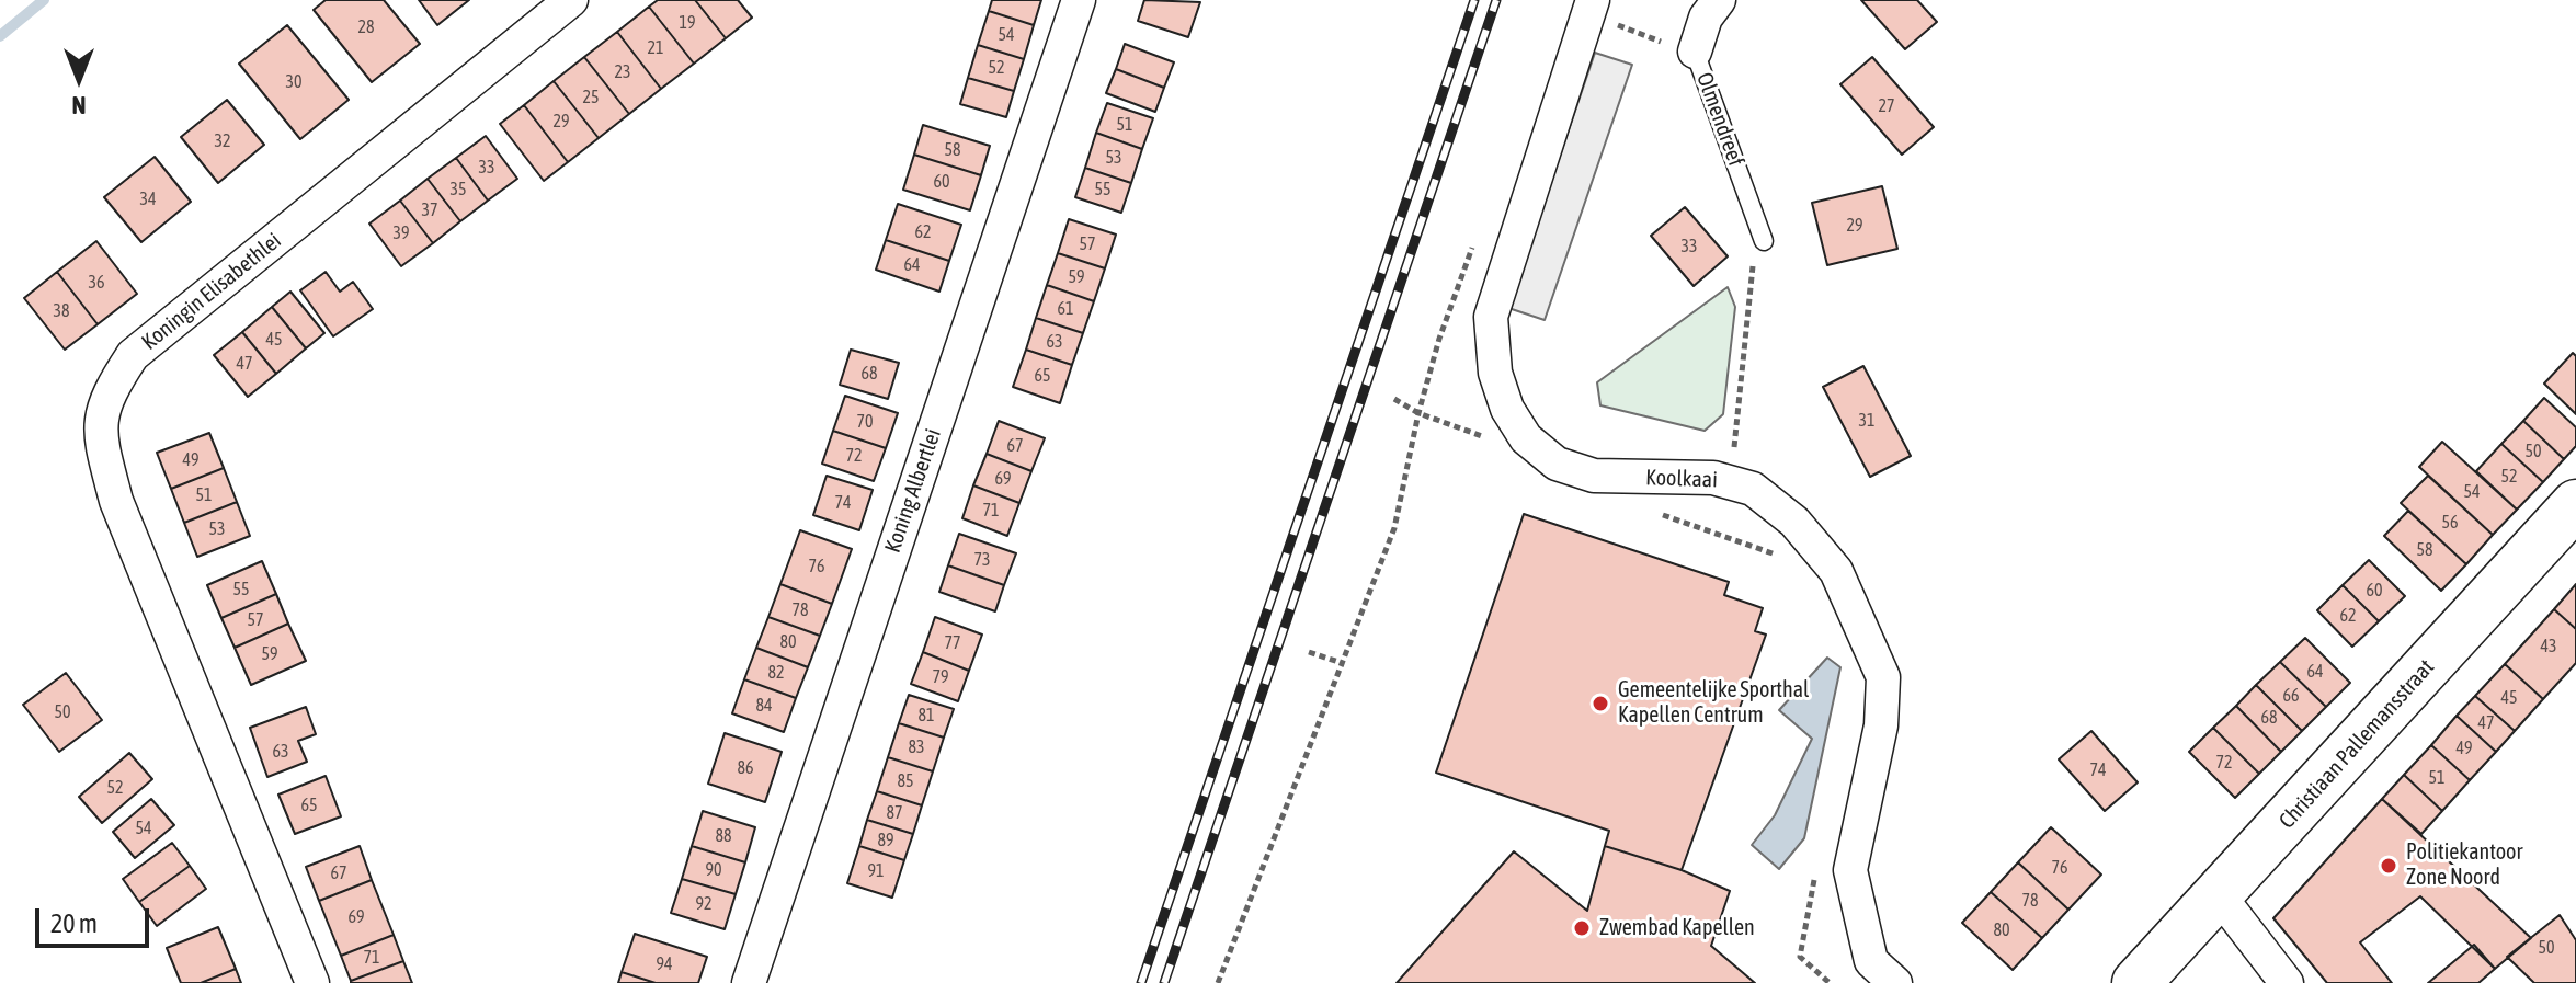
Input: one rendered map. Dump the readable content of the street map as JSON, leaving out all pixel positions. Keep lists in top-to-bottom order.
{
  "streets": {
    "street": [
      "Olmendreef",
      "Koningin Elisabethlei",
      "Koolkaai",
      "Koning Albertlei",
      "Christiaan Pallemansstraat"
    ]
  },
  "places": ["Gemeentelijke Sporthal Kapellen Centrum", "Politiekantoor Zone Noord", "Zwembad Kapellen"],
  "house_numbers": [
    "19",
    "28",
    "54",
    "21",
    "52",
    "23",
    "30",
    "25",
    "27",
    "29",
    "51",
    "32",
    "58",
    "53",
    "33",
    "60",
    "35",
    "55",
    "34",
    "37",
    "29",
    "62",
    "39",
    "57",
    "33",
    "64",
    "59",
    "36",
    "61",
    "38",
    "45",
    "63",
    "47",
    "68",
    "65",
    "31",
    "70",
    "67",
    "50",
    "72",
    "49",
    "52",
    "69",
    "54",
    "51",
    "74",
    "71",
    "56",
    "53",
    "58",
    "73",
    "76",
    "55",
    "60",
    "78",
    "62",
    "57",
    "80",
    "77",
    "43",
    "59",
    "64",
    "82",
    "79",
    "66",
    "45",
    "84",
    "50",
    "81",
    "68",
    "47",
    "83",
    "49",
    "63",
    "72",
    "86",
    "74",
    "51",
    "85",
    "52",
    "65",
    "87",
    "54",
    "88",
    "89",
    "76",
    "90",
    "91",
    "67",
    "78",
    "92",
    "69",
    "80",
    "50",
    "71",
    "94"
  ],
  "scale_bar": "20 m",
  "north": "bottom"
}
